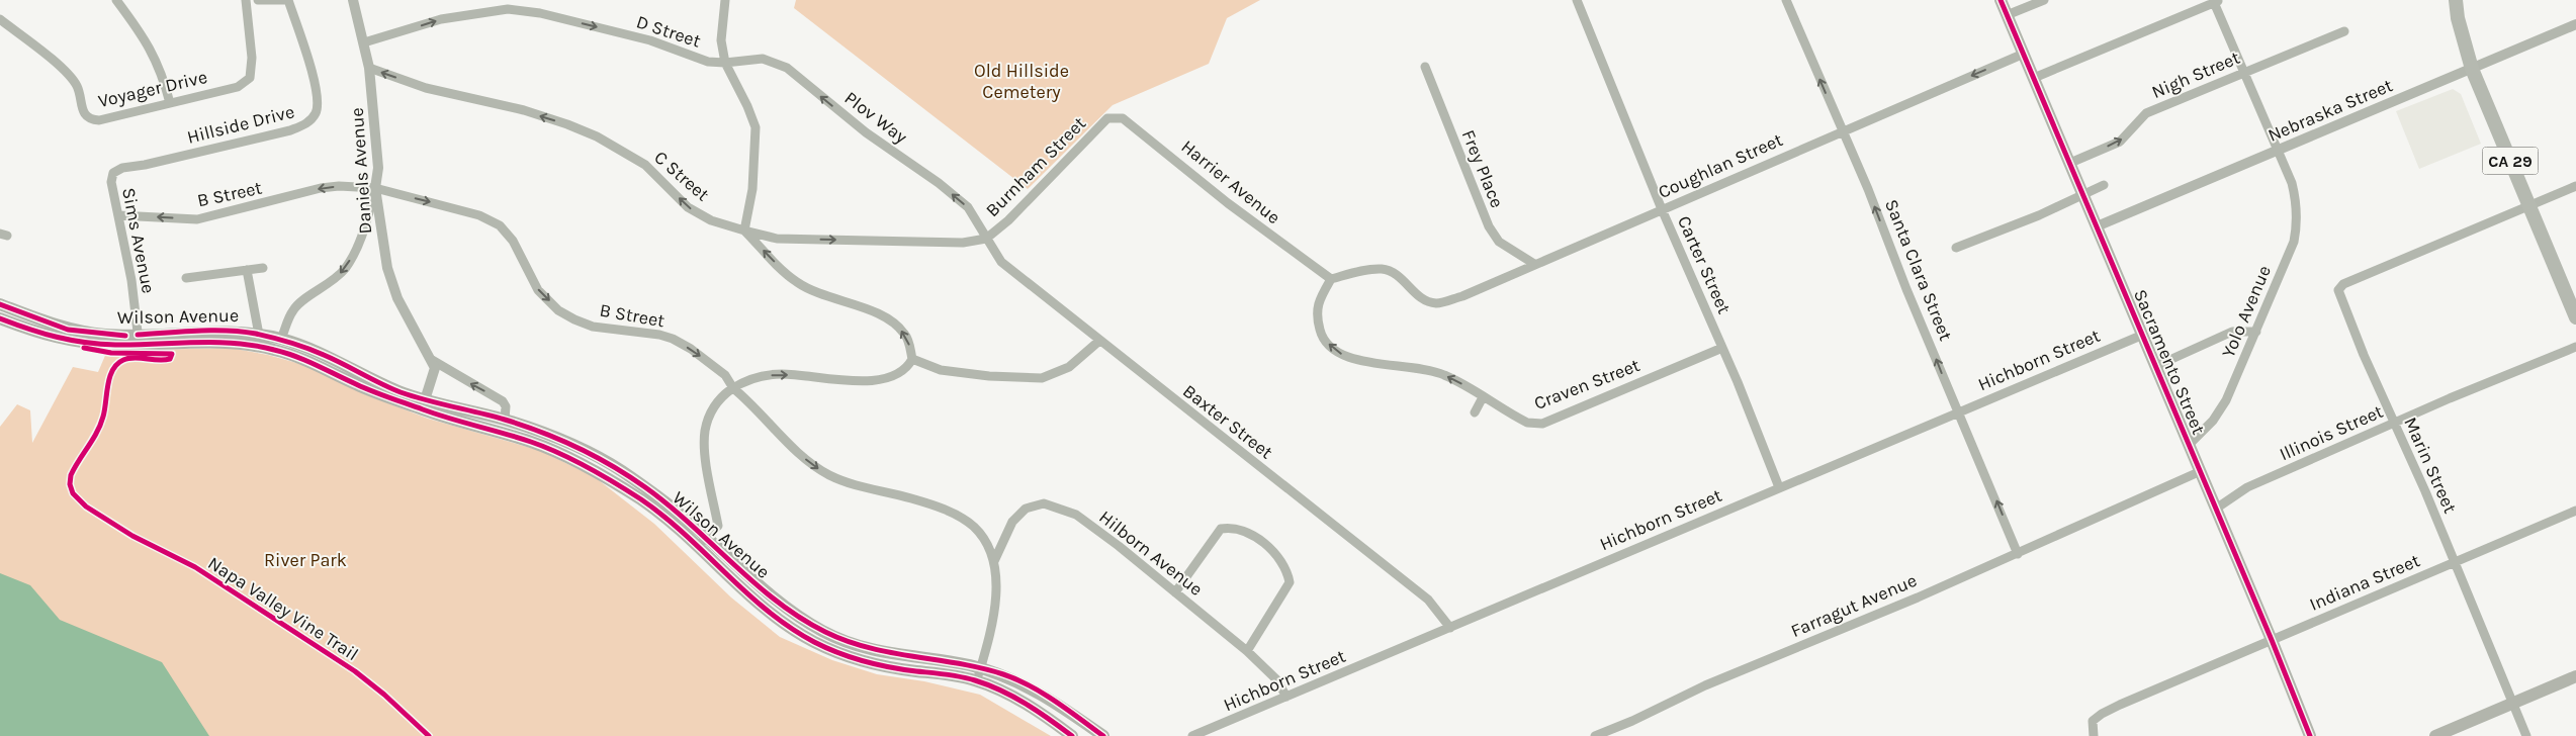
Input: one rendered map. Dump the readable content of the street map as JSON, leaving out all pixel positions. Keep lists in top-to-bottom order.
{
  "streets": {
    "main road": ["CA 29", "Wilson Avenue", "Sacramento Street"],
    "street": [
      "D Street",
      "Nigh Street",
      "Voyager Drive",
      "Nebraska Street",
      "Plov Way",
      "Hillside Drive",
      "Coughlan Street",
      "Burnham Street",
      "Frey Place",
      "Daniels Avenue",
      "C Street",
      "Harrier Avenue",
      "B Street",
      "Sims Avenue",
      "Carter Street",
      "Santa Clara Street",
      "Yolo Avenue",
      "Hichborn Street",
      "Craven Street",
      "Baxter Street",
      "Illinois Street",
      "Marin Street",
      "Hilborn Avenue",
      "Indiana Street",
      "Farragut Avenue"
    ],
    "cycle path": ["Napa Valley Vine Trail"]
  },
  "crossings": [
    ["D Street", "Plov Way"],
    ["D Street", "Daniels Avenue"],
    ["Nigh Street", "Sacramento Street"],
    ["Nebraska Street", "CA 29"],
    ["Nebraska Street", "Yolo Avenue"],
    ["Nebraska Street", "Sacramento Street"],
    ["Plov Way", "Burnham Street"],
    ["Plov Way", "C Street"],
    ["Plov Way", "Baxter Street"],
    ["Hillside Drive", "Sims Avenue"],
    ["CA 29", "Marin Street"],
    ["Coughlan Street", "Frey Place"],
    ["Coughlan Street", "Harrier Avenue"],
    ["Coughlan Street", "Carter Street"],
    ["Coughlan Street", "Santa Clara Street"],
    ["Coughlan Street", "Sacramento Street"],
    ["Coughlan Street", "Craven Street"],
    ["Burnham Street", "C Street"],
    ["Burnham Street", "Harrier Avenue"],
    ["Burnham Street", "Baxter Street"],
    ["Daniels Avenue", "C Street"],
    ["Daniels Avenue", "B Street"],
    ["Daniels Avenue", "Wilson Avenue"],
    ["C Street", "Baxter Street"],
    ["Harrier Avenue", "Craven Street"],
    ["B Street", "Sims Avenue"],
    ["B Street", "Wilson Avenue"],
    ["B Street", "Hilborn Avenue"],
    ["Sims Avenue", "Wilson Avenue"],
    ["Carter Street", "Hichborn Street"],
    ["Carter Street", "Craven Street"],
    ["Santa Clara Street", "Hichborn Street"],
    ["Santa Clara Street", "Farragut Avenue"],
    ["Yolo Avenue", "Sacramento Street"],
    ["Hichborn Street", "Sacramento Street"],
    ["Hichborn Street", "Baxter Street"],
    ["Hichborn Street", "Hilborn Avenue"],
    ["Sacramento Street", "Illinois Street"],
    ["Sacramento Street", "Indiana Street"],
    ["Sacramento Street", "Farragut Avenue"],
    ["Illinois Street", "Marin Street"],
    ["Marin Street", "Indiana Street"]
  ],
  "one_way": [
    "D Street",
    "Plov Way",
    "Santa Clara Street",
    "Craven Street"
  ],
  "parks": ["Old Hillside Cemetery", "River Park"]
}
